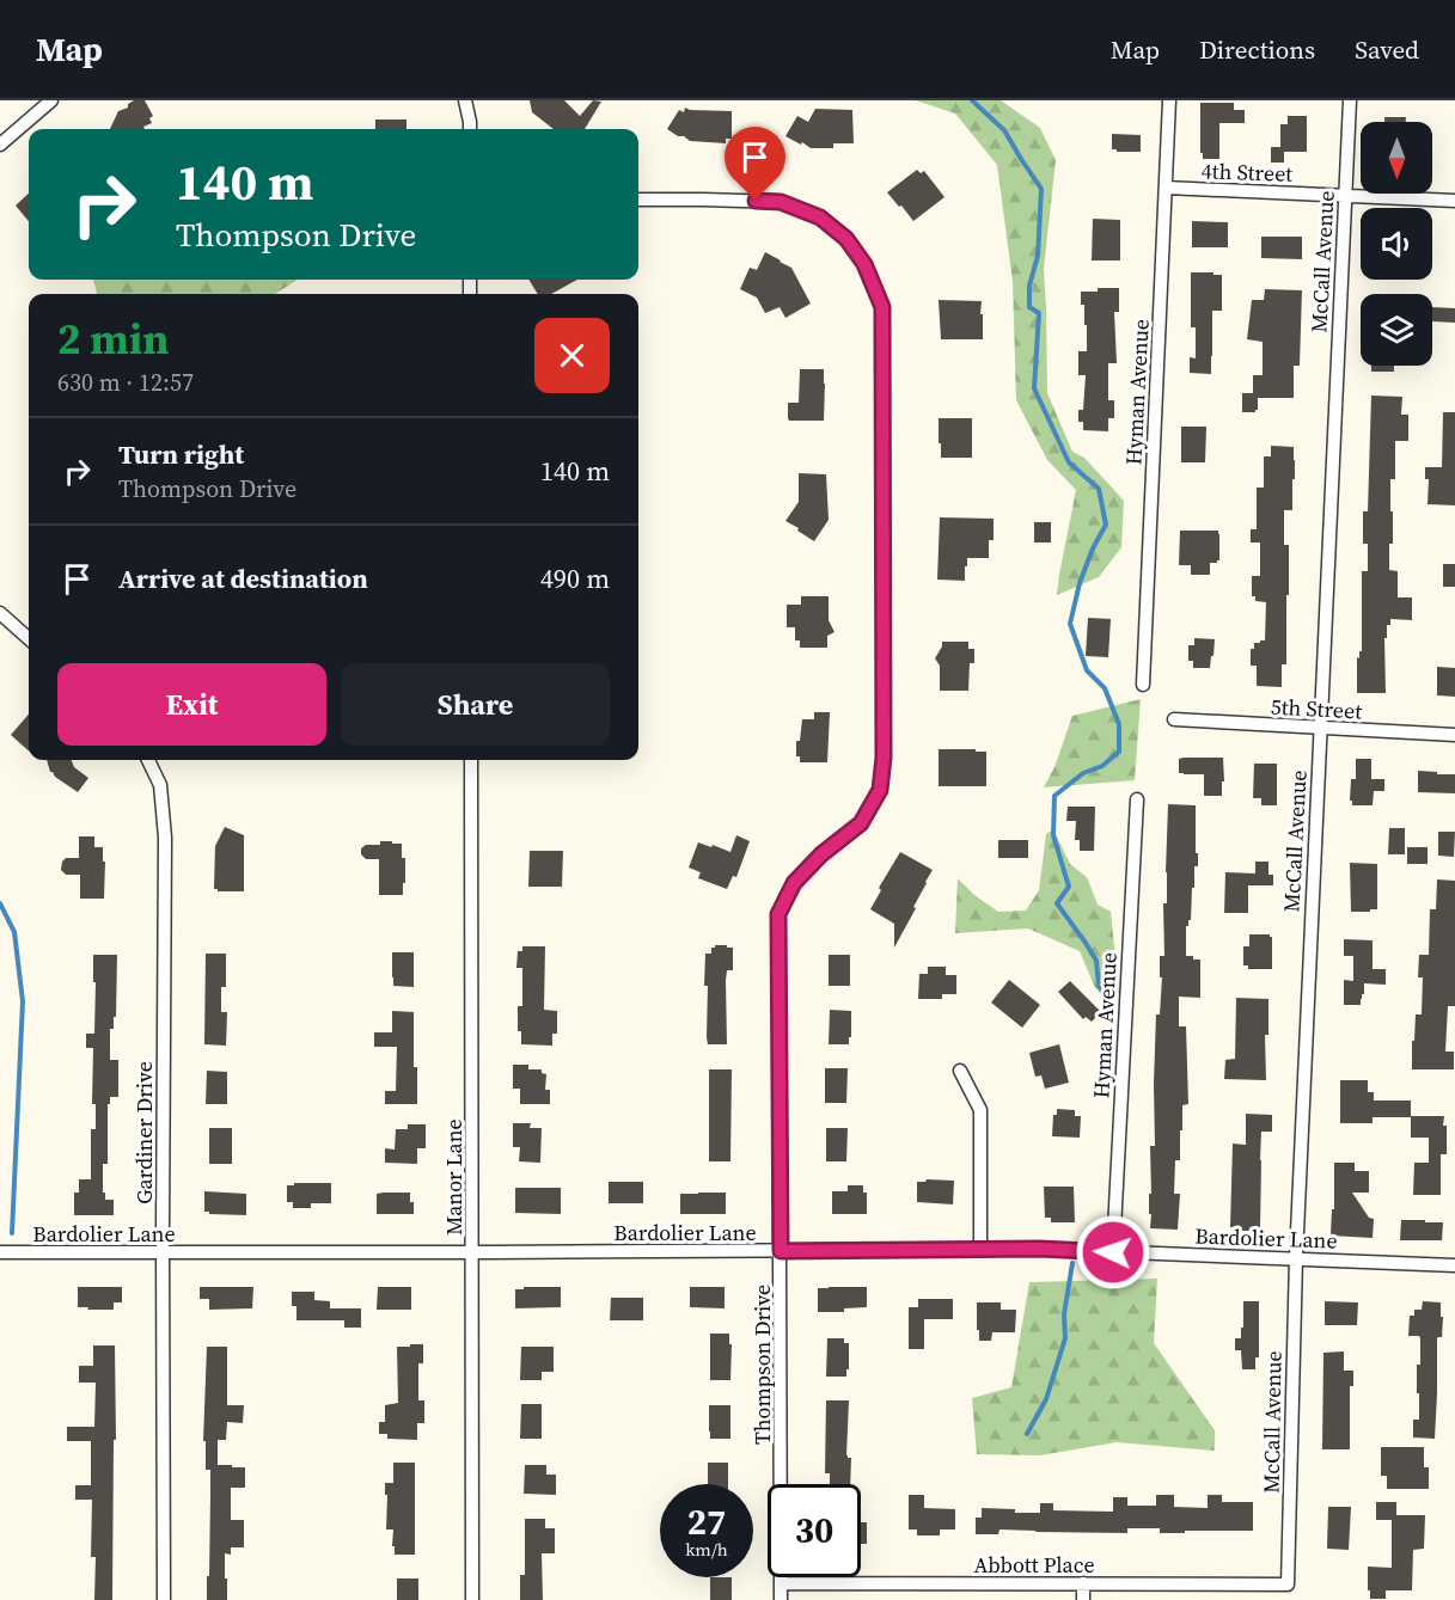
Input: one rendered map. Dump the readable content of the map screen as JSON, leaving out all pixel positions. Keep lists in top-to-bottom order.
{
  "streets": {
    "street": [
      "4th Street",
      "McCall Avenue",
      "Hyman Avenue",
      "5th Street",
      "Gardiner Drive",
      "Manor Lane",
      "Bardolier Lane",
      "Thompson Drive",
      "Abbott Place"
    ]
  },
  "crossings": [
    ["4th Street", "McCall Avenue"],
    ["4th Street", "Hyman Avenue"],
    ["McCall Avenue", "5th Street"],
    ["McCall Avenue", "Bardolier Lane"],
    ["McCall Avenue", "Abbott Place"],
    ["Hyman Avenue", "Bardolier Lane"],
    ["Gardiner Drive", "Bardolier Lane"],
    ["Manor Lane", "Bardolier Lane"],
    ["Bardolier Lane", "Thompson Drive"],
    ["Thompson Drive", "Abbott Place"]
  ],
  "north": "bottom",
  "page": {
    "header": "Map",
    "nav": ["Map", "Directions", "Saved"],
    "turn": ["140 m", "Thompson Drive"],
    "heading": ["2 min", "630 m · 12:57"],
    "list": [
      {
        "name": "Turn right",
        "note": "Thompson Drive",
        "value": "140 m"
      },
      {
        "name": "Arrive at destination",
        "value": "490 m"
      }
    ],
    "buttons": ["Exit", "Share"],
    "speed": "27 km/h",
    "limit": "30"
  }
}
